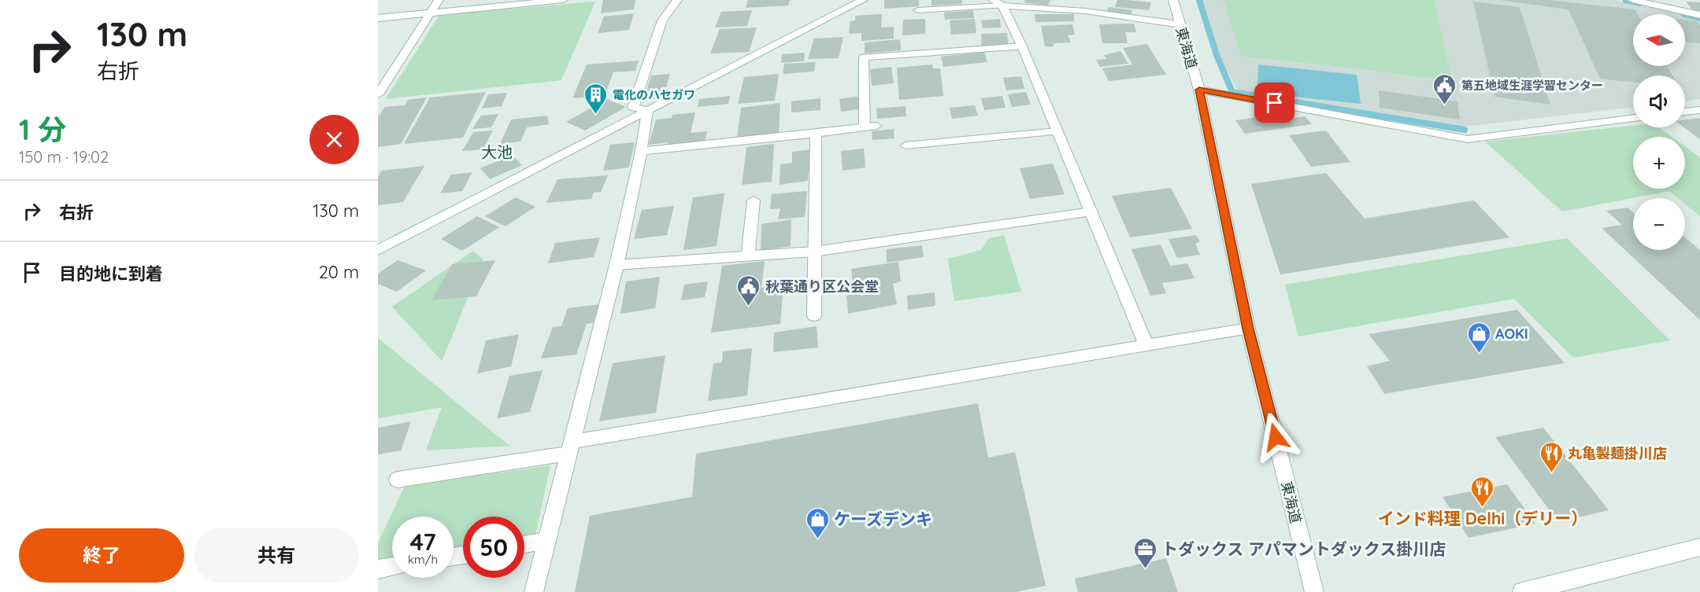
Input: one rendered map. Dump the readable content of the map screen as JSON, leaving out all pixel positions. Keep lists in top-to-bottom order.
{
  "streets": {
    "street": ["東海道"]
  },
  "districts": ["大池"],
  "places": {
    "public building": ["第五地域生涯学習センター", "秋葉通り区公会堂"],
    "building": ["電化のハセガワ"],
    "shop": ["AOKI", "ケーズデンキ"],
    "restaurant": ["丸亀製麺掛川店", "インド料理 Delhi（デリー）"],
    "office": ["トダックス アパマントダックス掛川店"]
  },
  "north": "left",
  "page": {
    "turn": ["130 m", "右折"],
    "map_buttons": ["+", "−"],
    "heading": ["1 分", "150 m · 19:02"],
    "list": [
      {
        "name": "右折",
        "value": "130 m"
      },
      {
        "name": "目的地に到着",
        "value": "20 m"
      }
    ],
    "speed": "47 km/h",
    "limit": "50",
    "buttons": ["終了", "共有"]
  }
}
